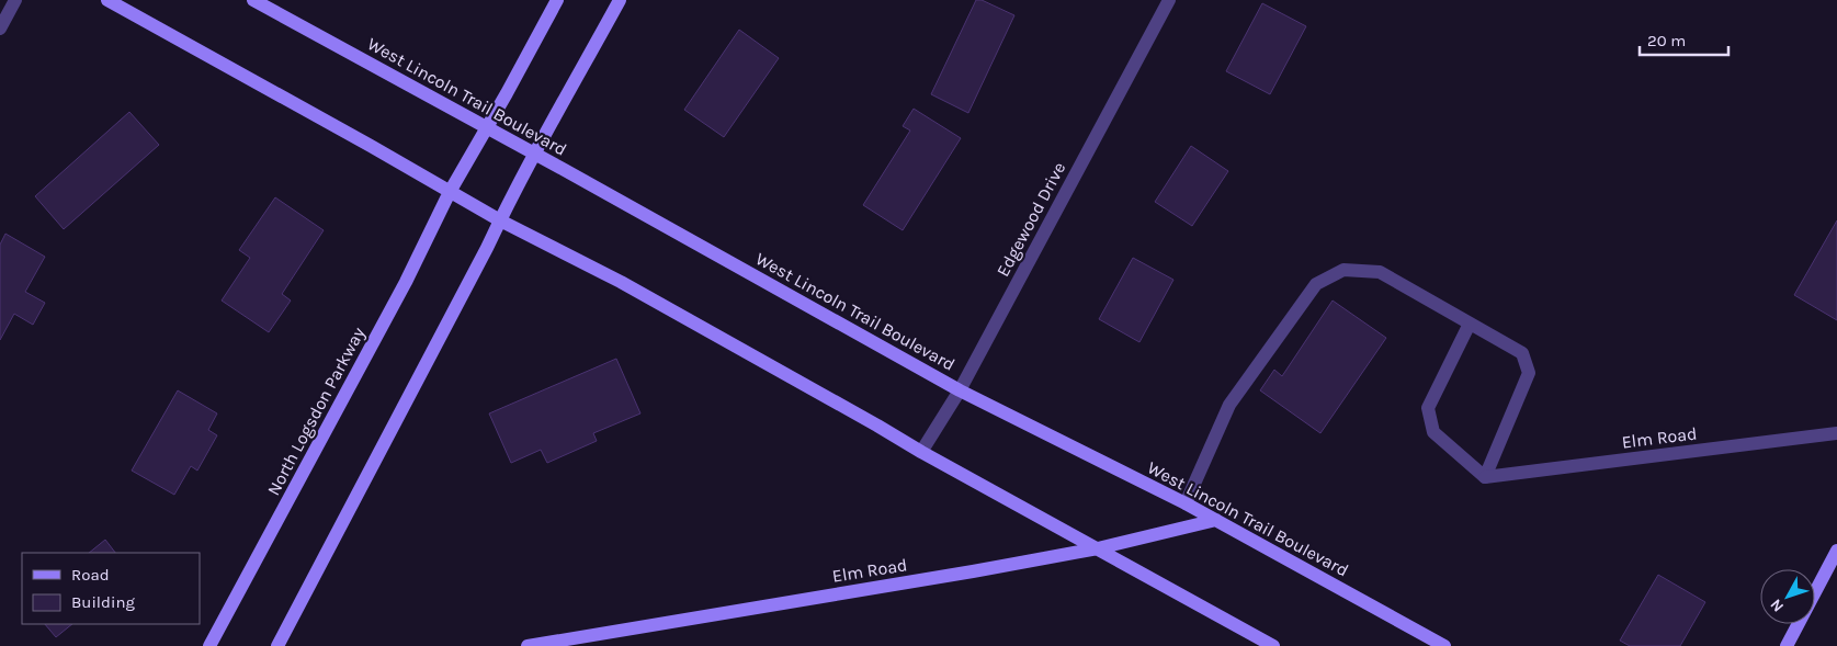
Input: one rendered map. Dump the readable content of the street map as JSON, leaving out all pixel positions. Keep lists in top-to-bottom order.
{
  "streets": {
    "main road": ["West Lincoln Trail Boulevard", "North Logsdon Parkway", "Elm Road"],
    "street": ["Edgewood Drive"]
  },
  "crossings": [
    ["West Lincoln Trail Boulevard", "Edgewood Drive"],
    ["West Lincoln Trail Boulevard", "North Logsdon Parkway"],
    ["West Lincoln Trail Boulevard", "Elm Road"]
  ],
  "legend": ["Road", "Building"],
  "scale_bar": "20 m",
  "north": "bottom left"
}
